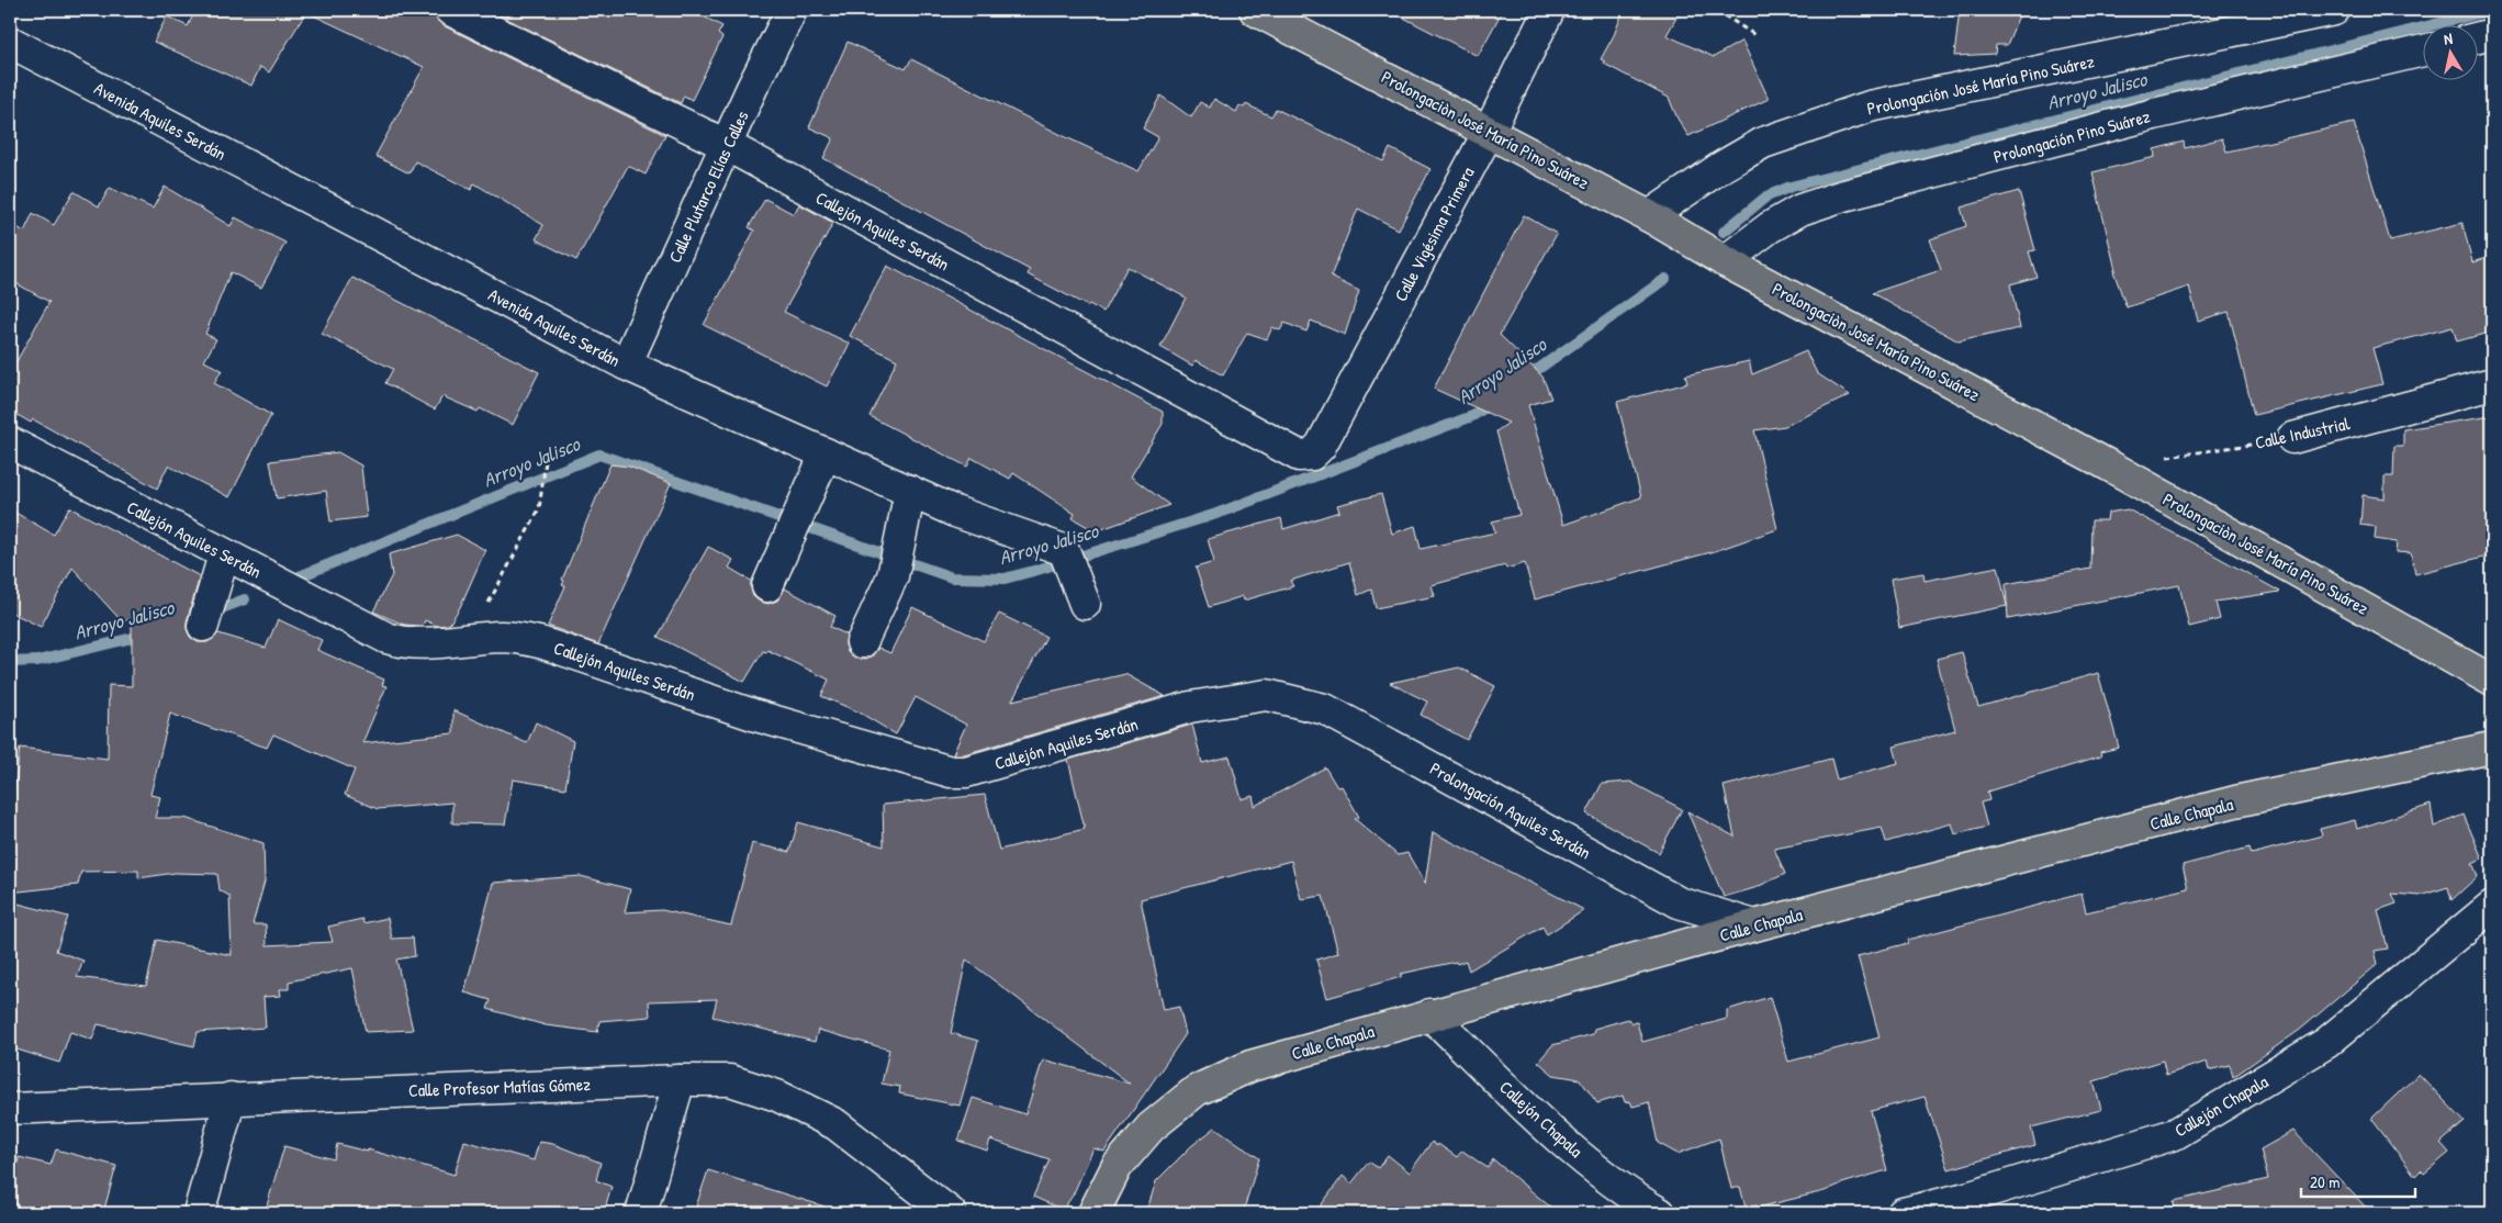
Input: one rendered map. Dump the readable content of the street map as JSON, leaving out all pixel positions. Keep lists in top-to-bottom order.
{
  "streets": {
    "main road": ["Prolongaciòn José María Pino Suárez", "Calle Chapala"],
    "street": [
      "Prolongación José María Pino Suárez",
      "Avenida Aquiles Serdán",
      "Prolongación Pino Suárez",
      "Calle Plutarco Elías Calles",
      "Callejón Aquiles Serdán",
      "Calle Vigésima Primera",
      "Calle Industrial",
      "Prolongación Aquiles Serdán",
      "Calle Profesor Matías Gómez",
      "Callejón Chapala"
    ]
  },
  "crossings": [
    ["Prolongación José María Pino Suárez", "Prolongaciòn José María Pino Suárez"],
    ["Avenida Aquiles Serdán", "Calle Plutarco Elías Calles"],
    ["Prolongaciòn José María Pino Suárez", "Prolongación Pino Suárez"],
    ["Prolongaciòn José María Pino Suárez", "Calle Vigésima Primera"],
    ["Calle Plutarco Elías Calles", "Callejón Aquiles Serdán"],
    ["Callejón Aquiles Serdán", "Calle Vigésima Primera"],
    ["Callejón Aquiles Serdán", "Prolongación Aquiles Serdán"],
    ["Prolongación Aquiles Serdán", "Calle Chapala"],
    ["Calle Chapala", "Callejón Chapala"]
  ],
  "water": ["Arroyo Jalisco"],
  "scale_bar": "20 m",
  "north": "top"
}
